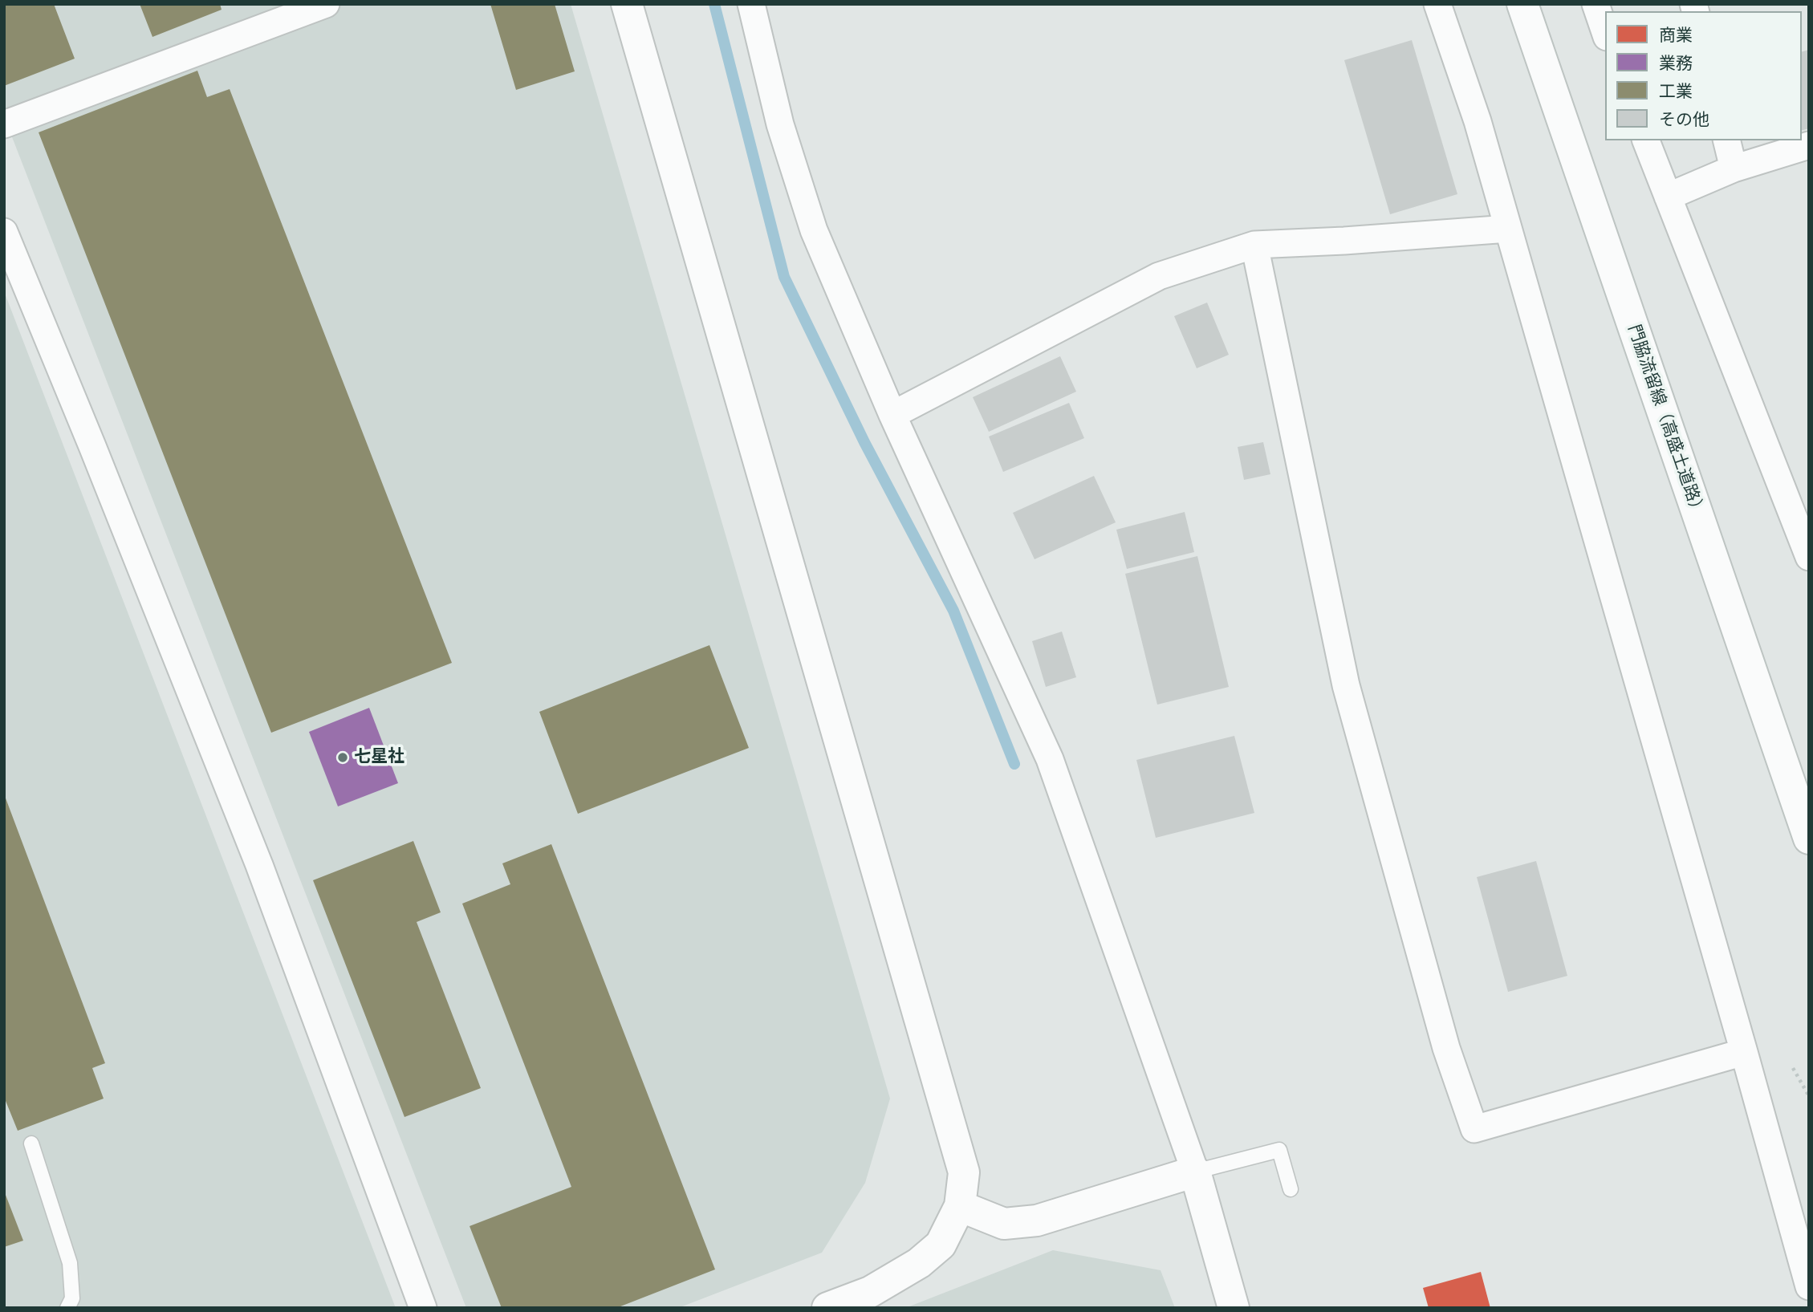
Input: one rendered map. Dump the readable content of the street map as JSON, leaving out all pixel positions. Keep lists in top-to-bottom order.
{
  "streets": {
    "street": ["門脇流留線（高盛土道路）"]
  },
  "places": ["七星社"],
  "legend": [
    "商業",
    "業務",
    "工業",
    "その他"
  ]
}
